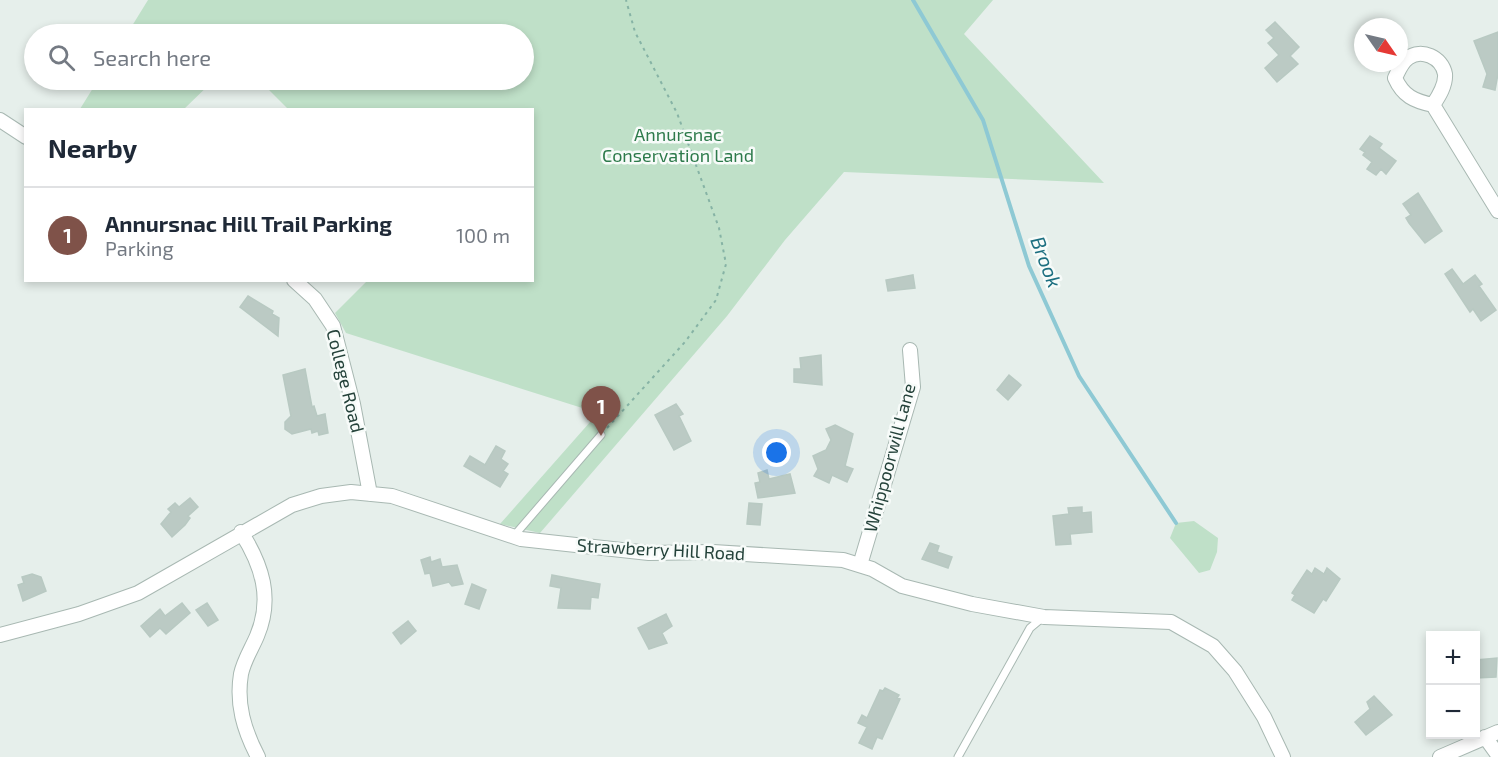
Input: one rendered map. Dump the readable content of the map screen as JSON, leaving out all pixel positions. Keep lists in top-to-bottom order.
{
  "streets": {
    "street": ["College Road", "Whippoorwill Lane", "Strawberry Hill Road"]
  },
  "crossings": [
    ["College Road", "Strawberry Hill Road"],
    ["Whippoorwill Lane", "Strawberry Hill Road"]
  ],
  "water": ["Brook"],
  "parks": ["Annursnac Conservation Land"],
  "north": "bottom right",
  "page": {
    "search": "Search here",
    "heading": "Nearby",
    "list": [
      {
        "mark": "1",
        "name": "Annursnac Hill Trail Parking",
        "note": "Parking",
        "value": "100 m"
      }
    ],
    "pins": "1",
    "map_buttons": ["+", "−"]
  }
}
